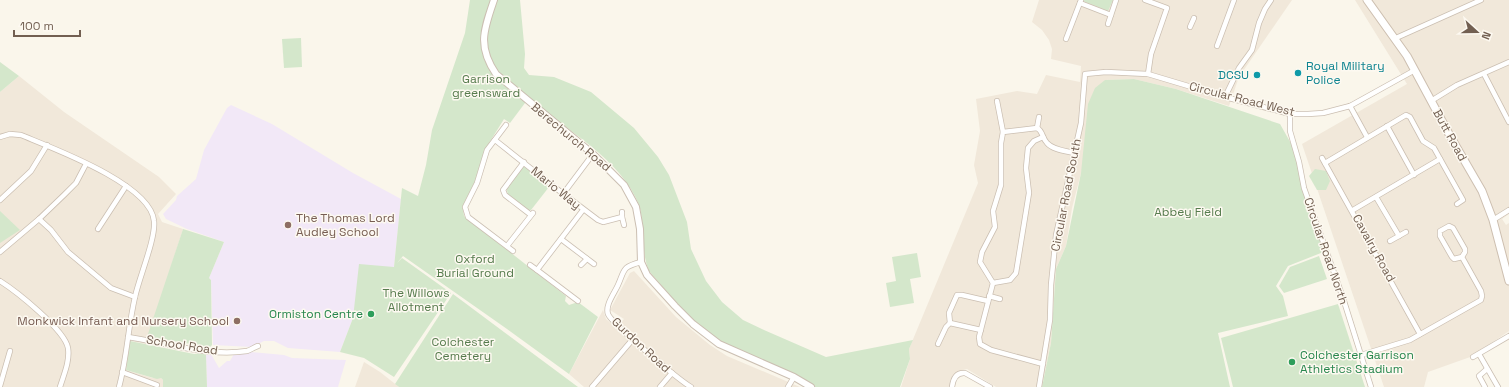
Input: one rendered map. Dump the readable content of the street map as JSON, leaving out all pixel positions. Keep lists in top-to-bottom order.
{
  "streets": {
    "main road": ["Butt Road"],
    "street": [
      "Circular Road West",
      "Berechurch Road",
      "Mario Way",
      "Circular Road South",
      "Cavalry Road",
      "Circular Road North",
      "School Road",
      "Gurdon Road"
    ]
  },
  "crossings": [
    ["Circular Road West", "Butt Road"],
    ["Circular Road West", "Circular Road South"],
    ["Circular Road West", "Circular Road North"],
    ["Berechurch Road", "Gurdon Road"]
  ],
  "parks": [
    "Garrison greensward",
    "Abbey Field",
    "Oxford Burial Ground",
    "The Willows Allotment",
    "Colchester Cemetery"
  ],
  "places": [
    "Royal Military Police",
    "DCSU",
    "The Thomas Lord Audley School",
    "Ormiston Centre",
    "Monkwick Infant and Nursery School",
    "Colchester Garrison Athletics Stadium"
  ],
  "scale_bar": "100 m",
  "north": "right"
}
